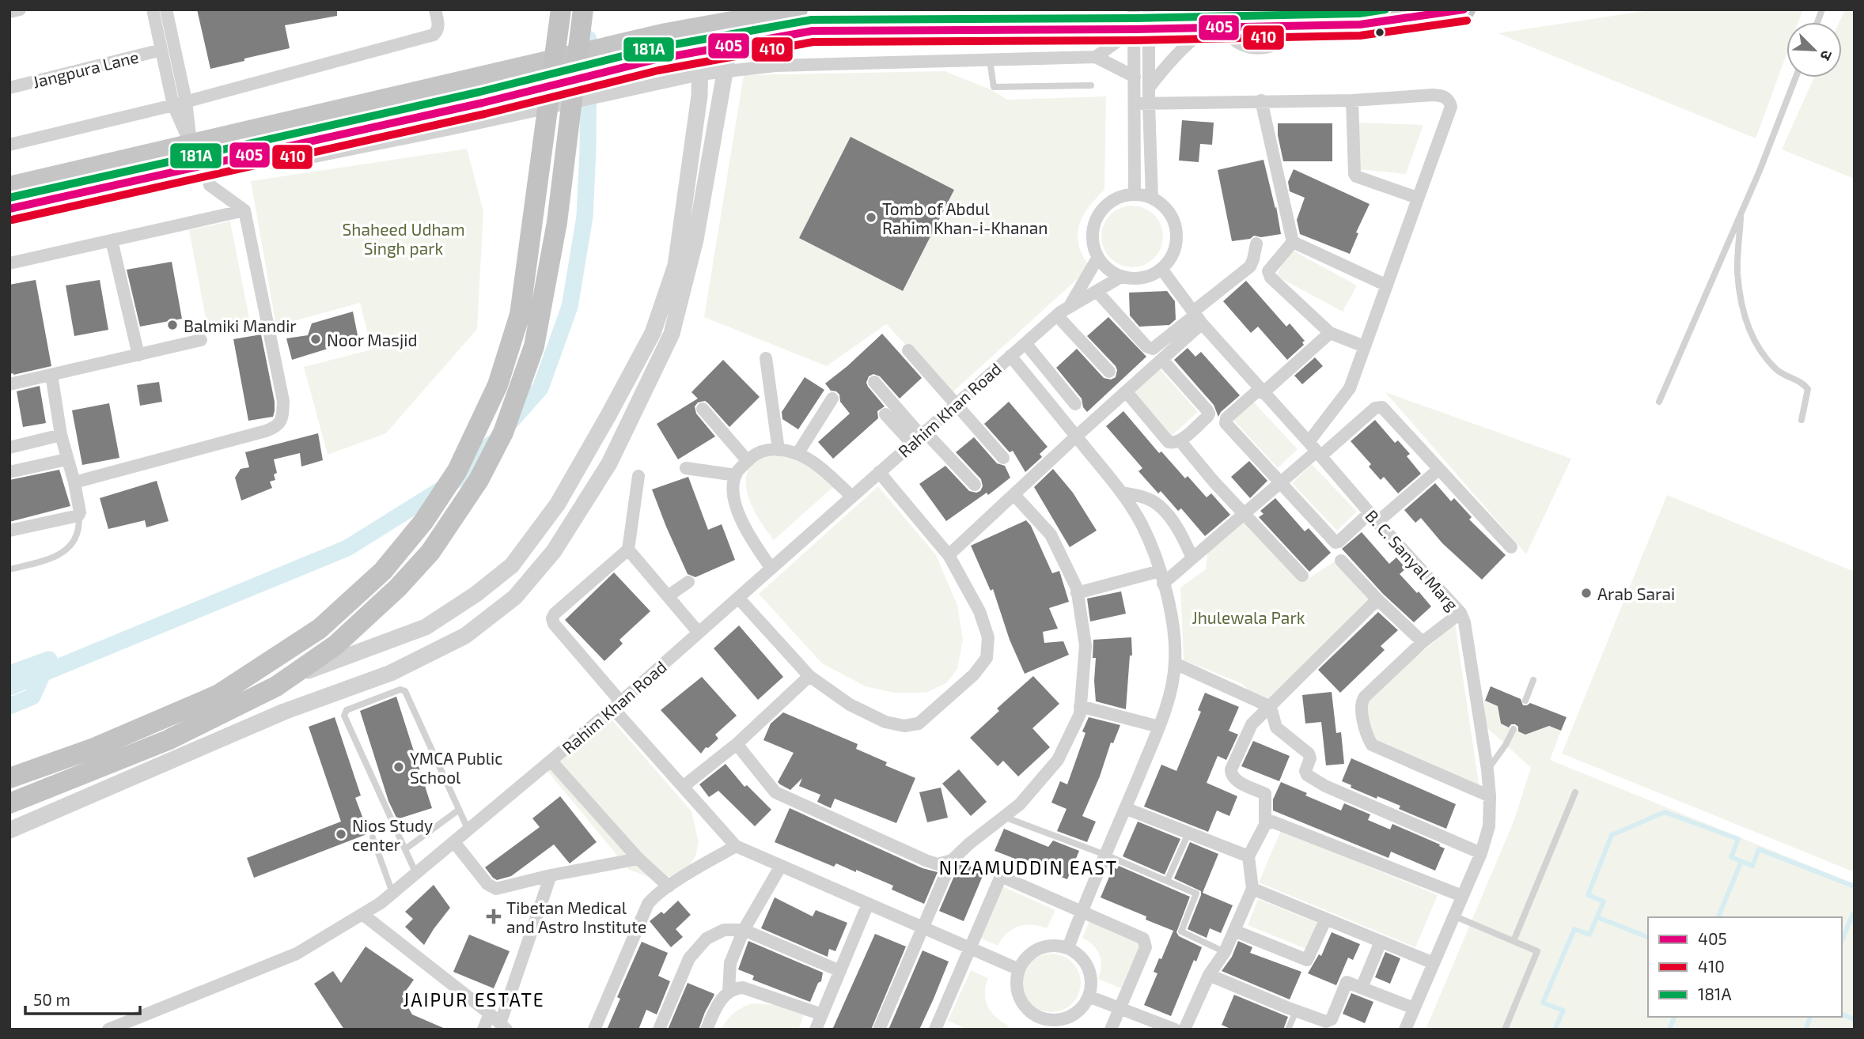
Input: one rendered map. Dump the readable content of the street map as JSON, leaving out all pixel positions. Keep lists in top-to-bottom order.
{
  "streets": {
    "street": ["Jangpura Lane", "Rahim Khan Road", "B. C. Sanyal Marg"]
  },
  "crossings": [
    ["Rahim Khan Road", "B. C. Sanyal Marg"]
  ],
  "districts": ["NIZAMUDDIN EAST", "JAIPUR ESTATE"],
  "parks": ["Shaheed Udham Singh park", "Jhulewala Park"],
  "places": {
    "other": [
      "Tomb of Abdul Rahim Khan-i-Khanan",
      "Balmiki Mandir",
      "Noor Masjid",
      "Arab Sarai",
      "YMCA Public School",
      "Nios Study center"
    ],
    "health": ["Tibetan Medical and Astro Institute"]
  },
  "lines": ["transit line 405", "transit line 181A", "transit line 410"],
  "legend": ["405", "410", "181A"],
  "scale_bar": "50 m",
  "north": "bottom right"
}
